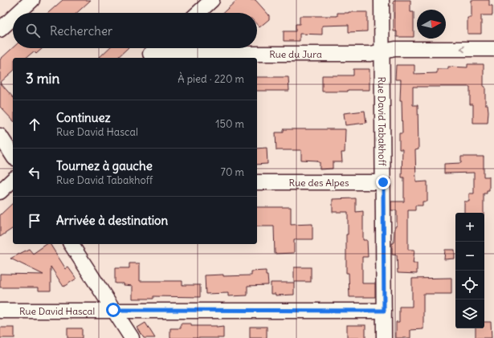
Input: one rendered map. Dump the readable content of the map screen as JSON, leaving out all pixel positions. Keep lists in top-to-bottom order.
{
  "streets": {
    "street": [
      "Rue du Jura",
      "Rue David Tabakhoff",
      "Rue des Alpes",
      "Rue David Hascal"
    ]
  },
  "crossings": [
    ["Rue du Jura", "Rue David Tabakhoff"],
    ["Rue David Tabakhoff", "Rue des Alpes"],
    ["Rue David Tabakhoff", "Rue David Hascal"]
  ],
  "north": "right",
  "page": {
    "search": "Rechercher",
    "heading": ["3 min", "À pied · 220 m"],
    "list": [
      ["Continuez", "Rue David Hascal", "150 m"],
      ["Tournez à gauche", "Rue David Tabakhoff", "70 m"],
      "Arrivée à destination"
    ],
    "map_buttons": ["+", "−"]
  }
}
